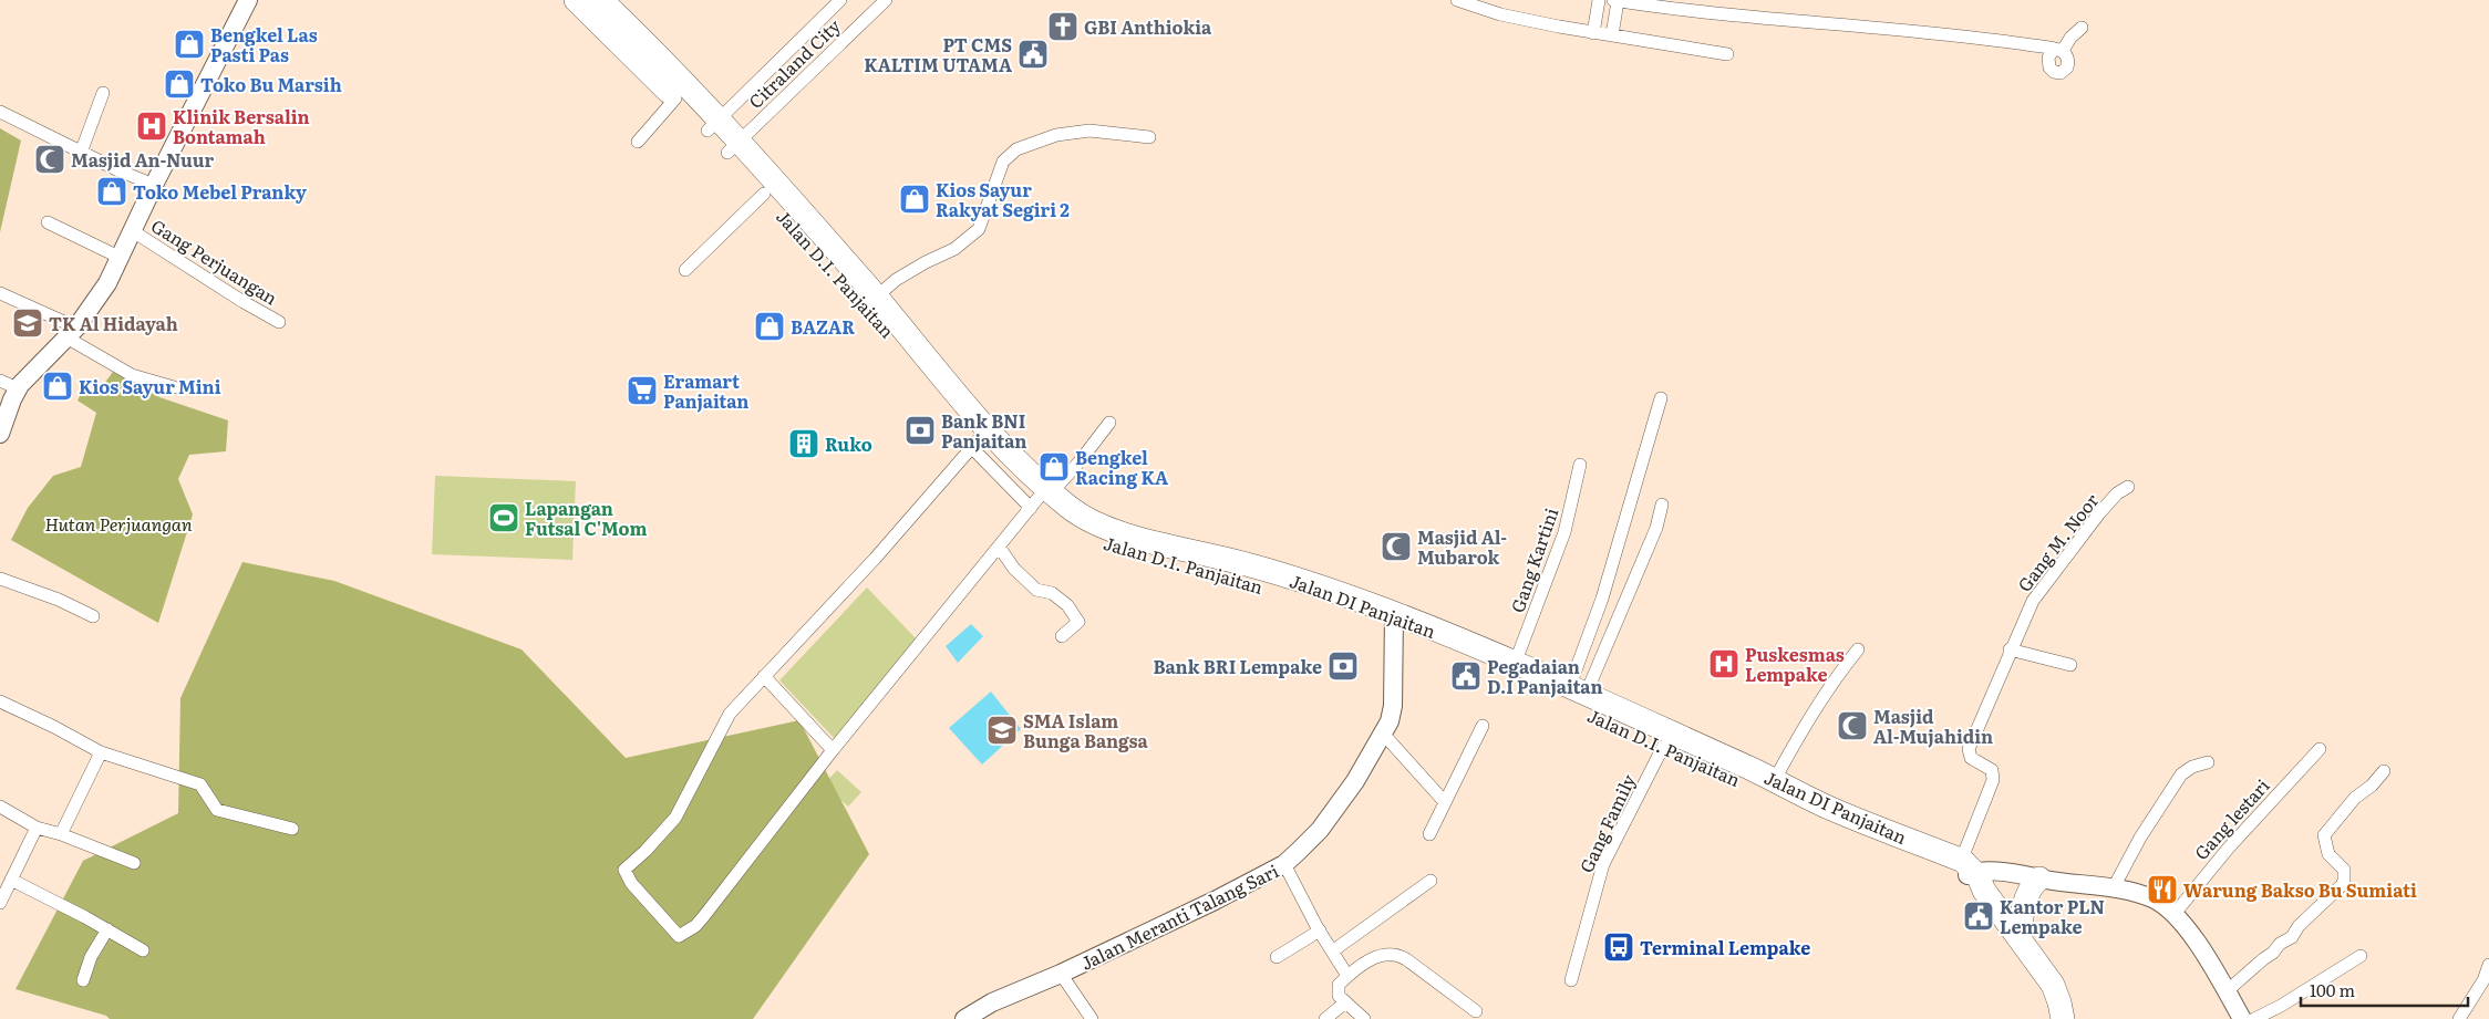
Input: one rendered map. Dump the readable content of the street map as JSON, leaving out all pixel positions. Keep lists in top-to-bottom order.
{
  "streets": {
    "highway": ["Jalan D.I. Panjaitan", "Jalan DI Panjaitan"],
    "street": [
      "Citraland City",
      "Gang Perjuangan",
      "Gang M. Noor",
      "Gang Kartini",
      "Gang lestari",
      "Gang Family",
      "Jalan Meranti Talang Sari"
    ]
  },
  "crossings": [
    ["Citraland City", "Jalan D.I. Panjaitan"],
    ["Citraland City", "Jalan DI Panjaitan"],
    ["Jalan D.I. Panjaitan", "Gang M. Noor"],
    ["Jalan D.I. Panjaitan", "Jalan DI Panjaitan"],
    ["Jalan D.I. Panjaitan", "Gang Family"],
    ["Jalan D.I. Panjaitan", "Jalan Meranti Talang Sari"],
    ["Gang M. Noor", "Jalan DI Panjaitan"],
    ["Gang Kartini", "Jalan DI Panjaitan"],
    ["Jalan DI Panjaitan", "Jalan Meranti Talang Sari"]
  ],
  "parks": ["Hutan Perjuangan"],
  "places": {
    "church": ["GBI Anthiokia"],
    "shop": [
      "Bengkel Las Pasti Pas",
      "Toko Bu Marsih",
      "Toko Mebel Pranky",
      "Kios Sayur Rakyat Segiri 2",
      "BAZAR",
      "Kios Sayur Mini",
      "Bengkel Racing KA"
    ],
    "public building": ["PT CMS KALTIM UTAMA", "Pegadaian D.I Panjaitan", "Kantor PLN Lempake"],
    "hospital": ["Klinik Bersalin Bontamah", "Puskesmas Lempake"],
    "mosque": ["Masjid An-Nuur", "Masjid Al- Mubarok", "Masjid Al-Mujahidin"],
    "school or university": ["TK Al Hidayah", "SMA Islam Bunga Bangsa"],
    "supermarket": ["Eramart Panjaitan"],
    "bank": ["Bank BNI Panjaitan", "Bank BRI Lempake"],
    "building": ["Ruko"],
    "sports": ["Lapangan Futsal C'Mom"],
    "restaurant": ["Warung Bakso Bu Sumiati"],
    "bus stop": ["Terminal Lempake"]
  },
  "scale_bar": "100 m"
}
